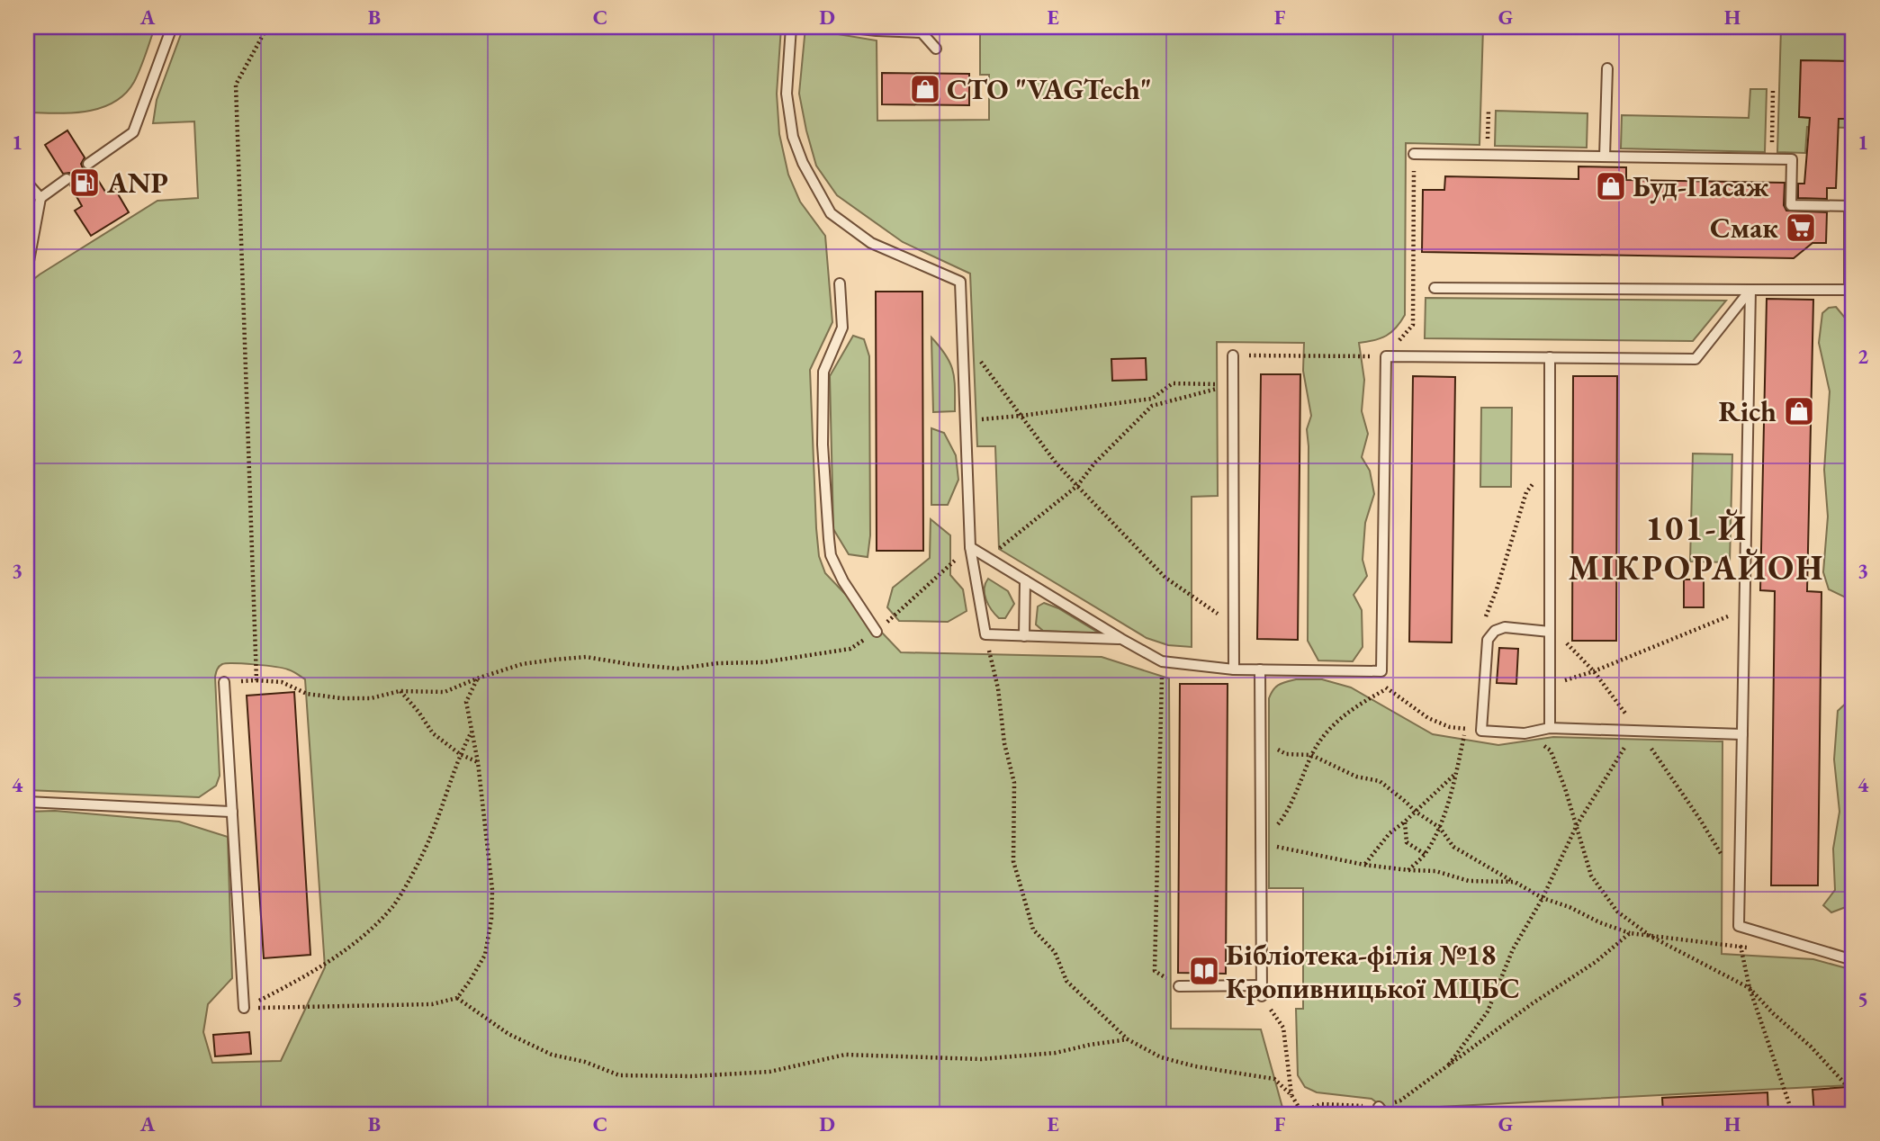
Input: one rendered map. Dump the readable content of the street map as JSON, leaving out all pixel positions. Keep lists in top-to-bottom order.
{
  "districts": ["101-Й МІКРОРАЙОН"],
  "places": {
    "shop": ["СТО \"VAGTech\"", "Буд-Пасаж", "Rich"],
    "fuel station": ["ANP"],
    "supermarket": ["Смак"],
    "library": ["Бібліотека-філія №18 Кропивницької МЦБС"]
  },
  "grid": {
    "columns": [
      "A",
      "B",
      "C",
      "D",
      "E",
      "F",
      "G",
      "H"
    ],
    "rows": [
      "1",
      "2",
      "3",
      "4",
      "5"
    ]
  }
}
